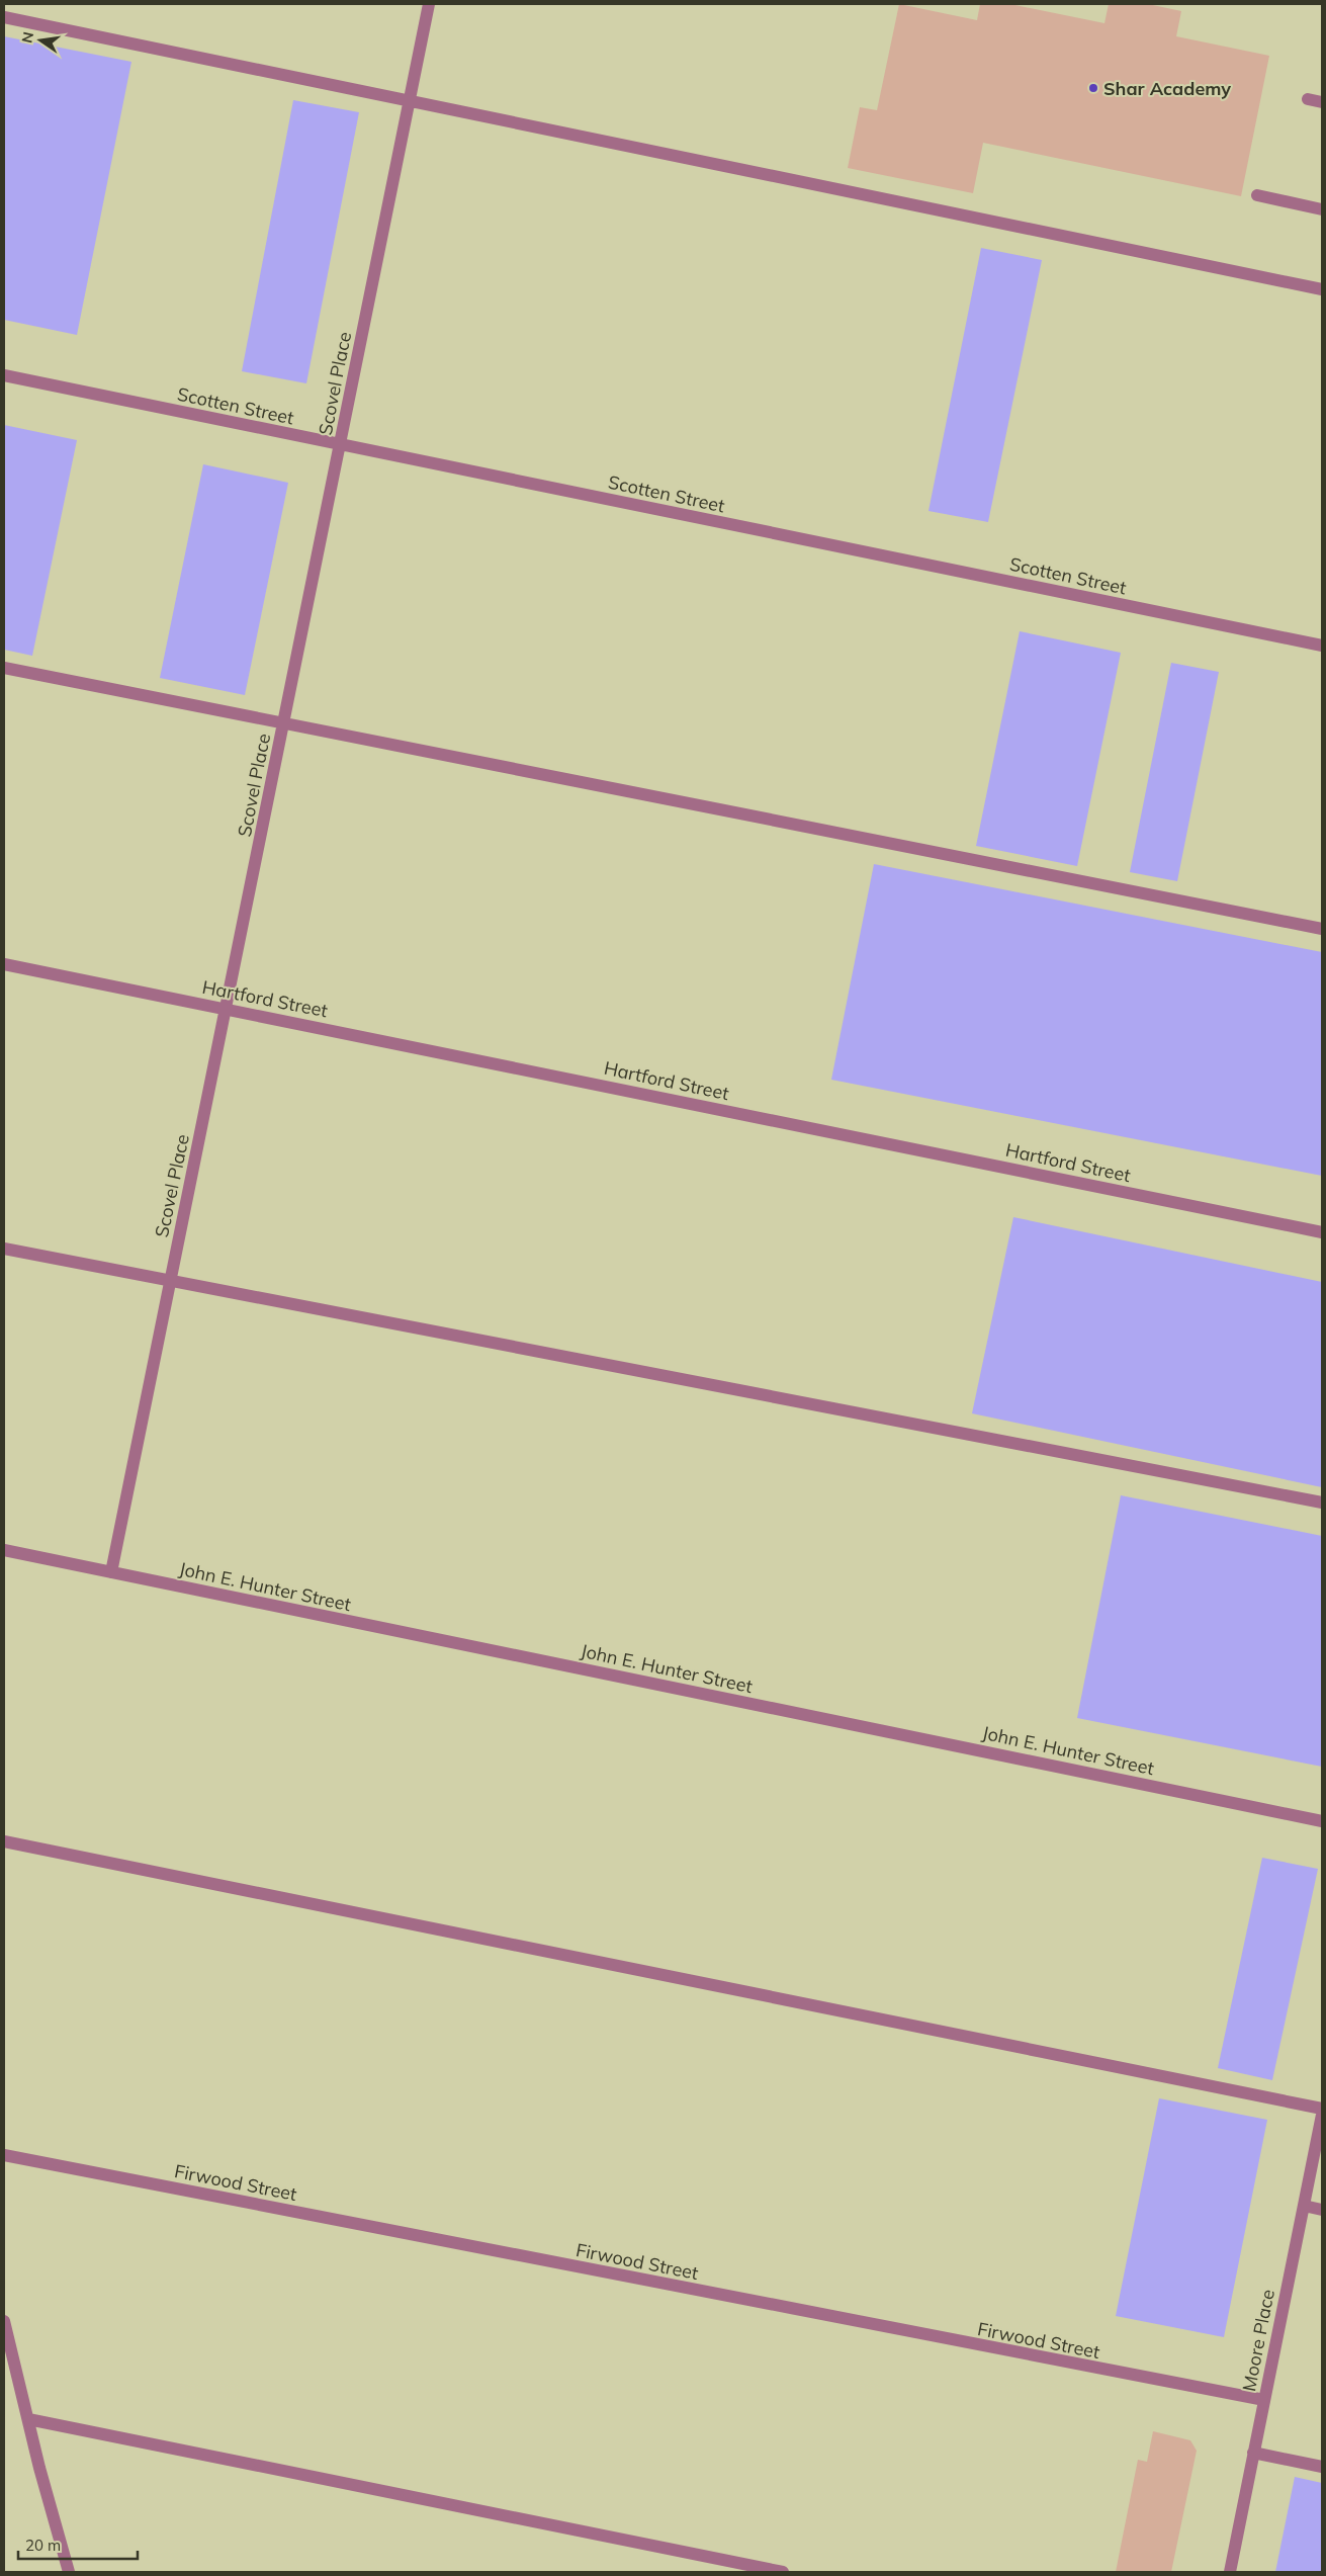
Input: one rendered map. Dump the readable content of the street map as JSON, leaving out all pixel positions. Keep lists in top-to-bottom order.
{
  "streets": {
    "street": [
      "Scovel Place",
      "Scotten Street",
      "Hartford Street",
      "John E. Hunter Street",
      "Firwood Street",
      "Moore Place"
    ]
  },
  "crossings": [
    ["Scovel Place", "Scotten Street"],
    ["Scovel Place", "Hartford Street"],
    ["Scovel Place", "John E. Hunter Street"],
    ["Firwood Street", "Moore Place"]
  ],
  "places": ["Shar Academy"],
  "scale_bar": "20 m",
  "north": "left"
}
